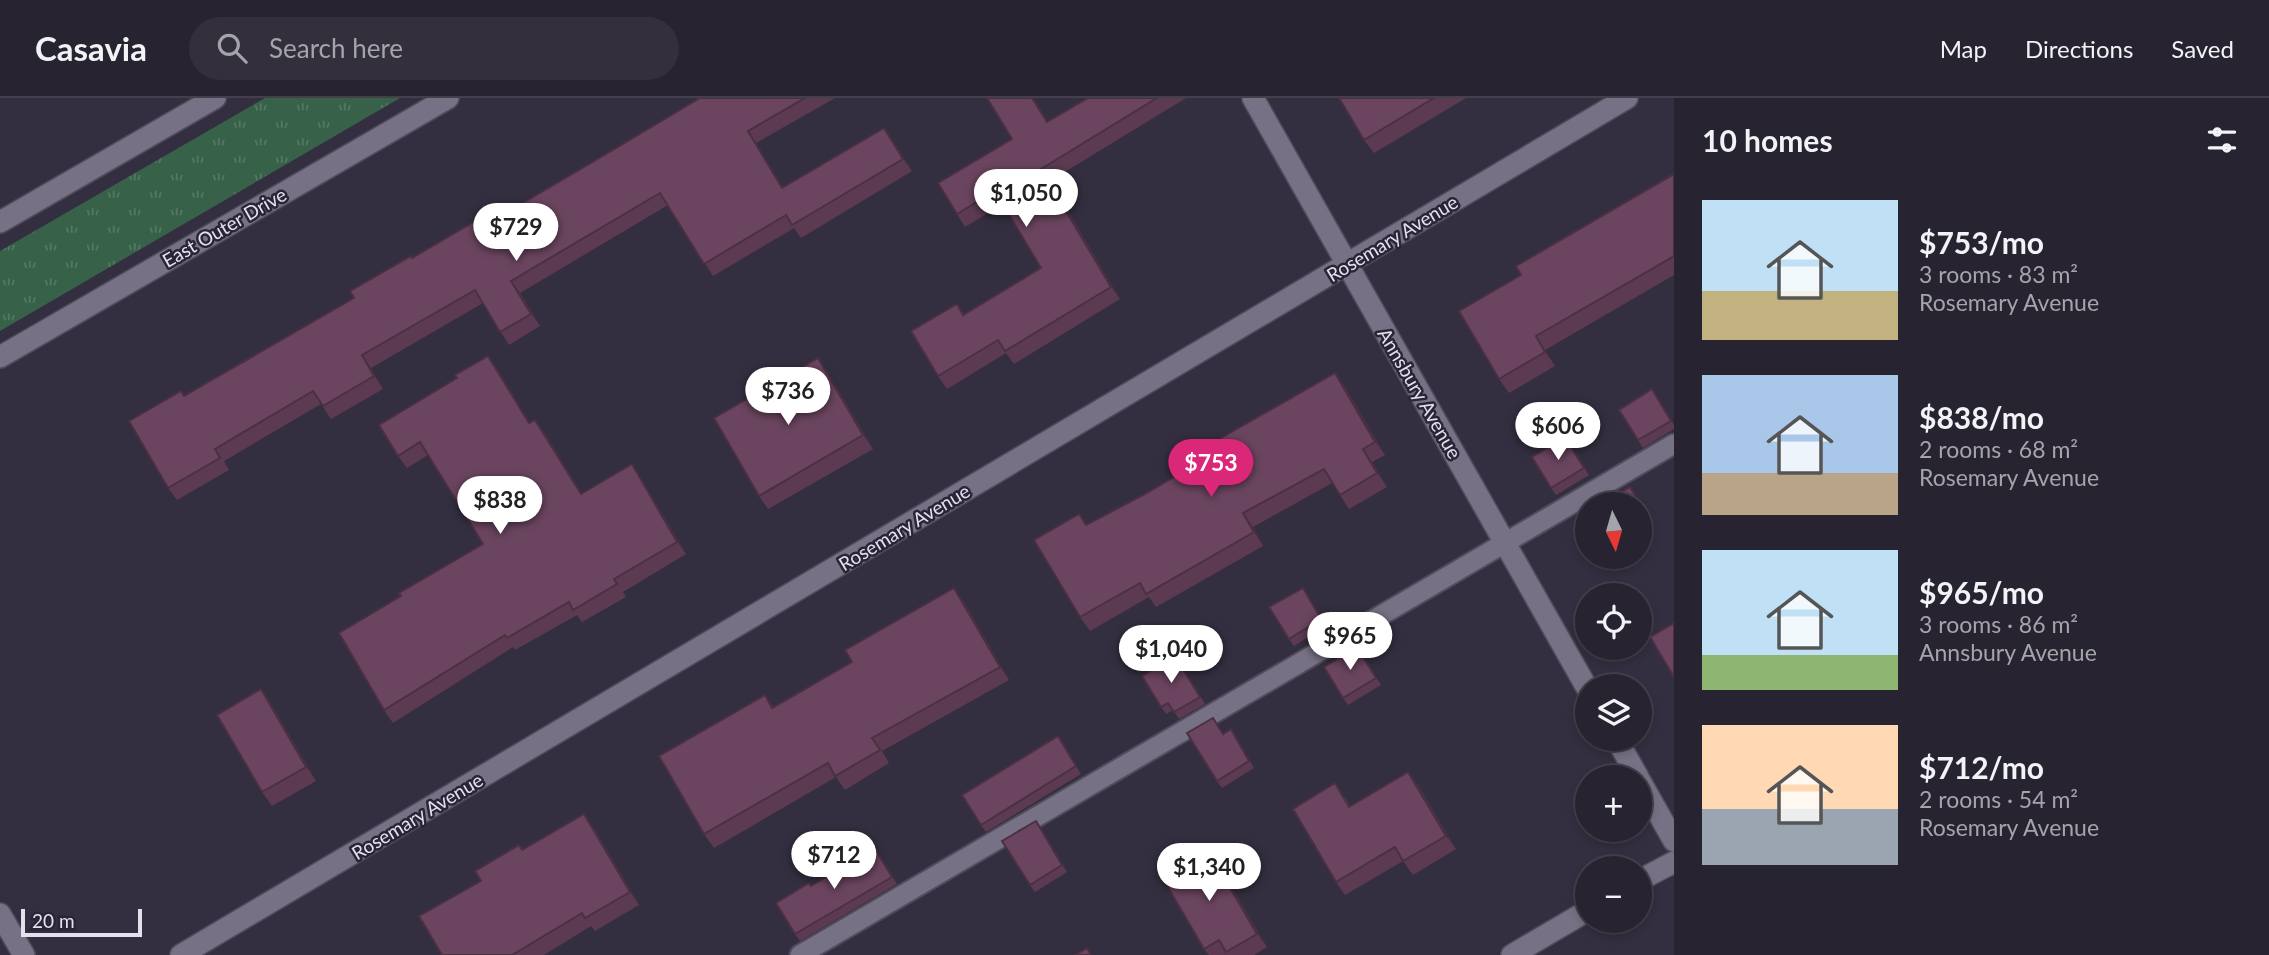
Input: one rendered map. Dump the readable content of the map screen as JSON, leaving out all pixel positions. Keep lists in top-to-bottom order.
{
  "streets": {
    "street": ["East Outer Drive", "Rosemary Avenue", "Annsbury Avenue"]
  },
  "crossings": [
    ["Rosemary Avenue", "Annsbury Avenue"]
  ],
  "scale_bar": "20 m",
  "north": "bottom",
  "page": {
    "header": "Casavia",
    "search": "Search here",
    "nav": ["Map", "Directions", "Saved"],
    "heading": "10 homes",
    "price": [
      "$1,050",
      "$729",
      "$736",
      "$606",
      "$753",
      "$838",
      "$965",
      "$1,040",
      "$712",
      "$1,340"
    ],
    "list": [
      {
        "name": "$753/mo",
        "note": "3 rooms · 83 m² · Rosemary Avenue"
      },
      {
        "name": "$838/mo",
        "note": "2 rooms · 68 m² · Rosemary Avenue"
      },
      {
        "name": "$965/mo",
        "note": "3 rooms · 86 m² · Annsbury Avenue"
      },
      {
        "name": "$712/mo",
        "note": "2 rooms · 54 m² · Rosemary Avenue"
      }
    ],
    "map_buttons": ["+", "−"],
    "scale": "20 m"
  }
}
